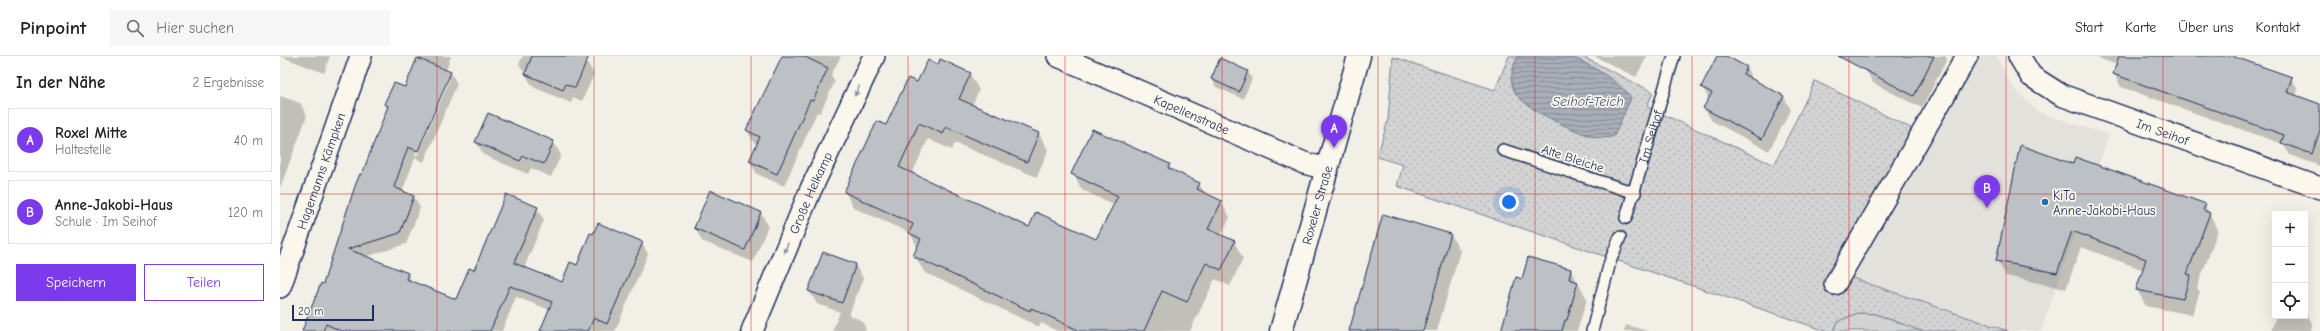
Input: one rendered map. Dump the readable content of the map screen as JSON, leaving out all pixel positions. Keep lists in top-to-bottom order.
{
  "streets": {
    "main road": ["Roxeler Straße"],
    "street": [
      "Kapellenstraße",
      "Im Seihof",
      "Hagemanns Kämpken",
      "Große Helkamp"
    ],
    "lane": ["Alte Bleiche"]
  },
  "crossings": [
    ["Kapellenstraße", "Roxeler Straße"],
    ["Im Seihof", "Alte Bleiche"]
  ],
  "one_way": ["Große Helkamp"],
  "water": ["Seihof-Teich"],
  "places": ["KiTa Anne-Jakobi-Haus"],
  "scale_bar": "20 m",
  "page": {
    "header": "Pinpoint",
    "search": "Hier suchen",
    "nav": [
      "Start",
      "Karte",
      "Über uns",
      "Kontakt"
    ],
    "heading": ["In der Nähe", "2 Ergebnisse"],
    "list": [
      {
        "mark": "A",
        "name": "Roxel Mitte",
        "note": "Haltestelle",
        "value": "40 m"
      },
      {
        "mark": "B",
        "name": "Anne-Jakobi-Haus",
        "note": "Schule · Im Seihof",
        "value": "120 m"
      }
    ],
    "pins": ["A", "B"],
    "map_buttons": ["+", "−"],
    "buttons": ["Speichern", "Teilen"],
    "scale": "20 m"
  }
}
